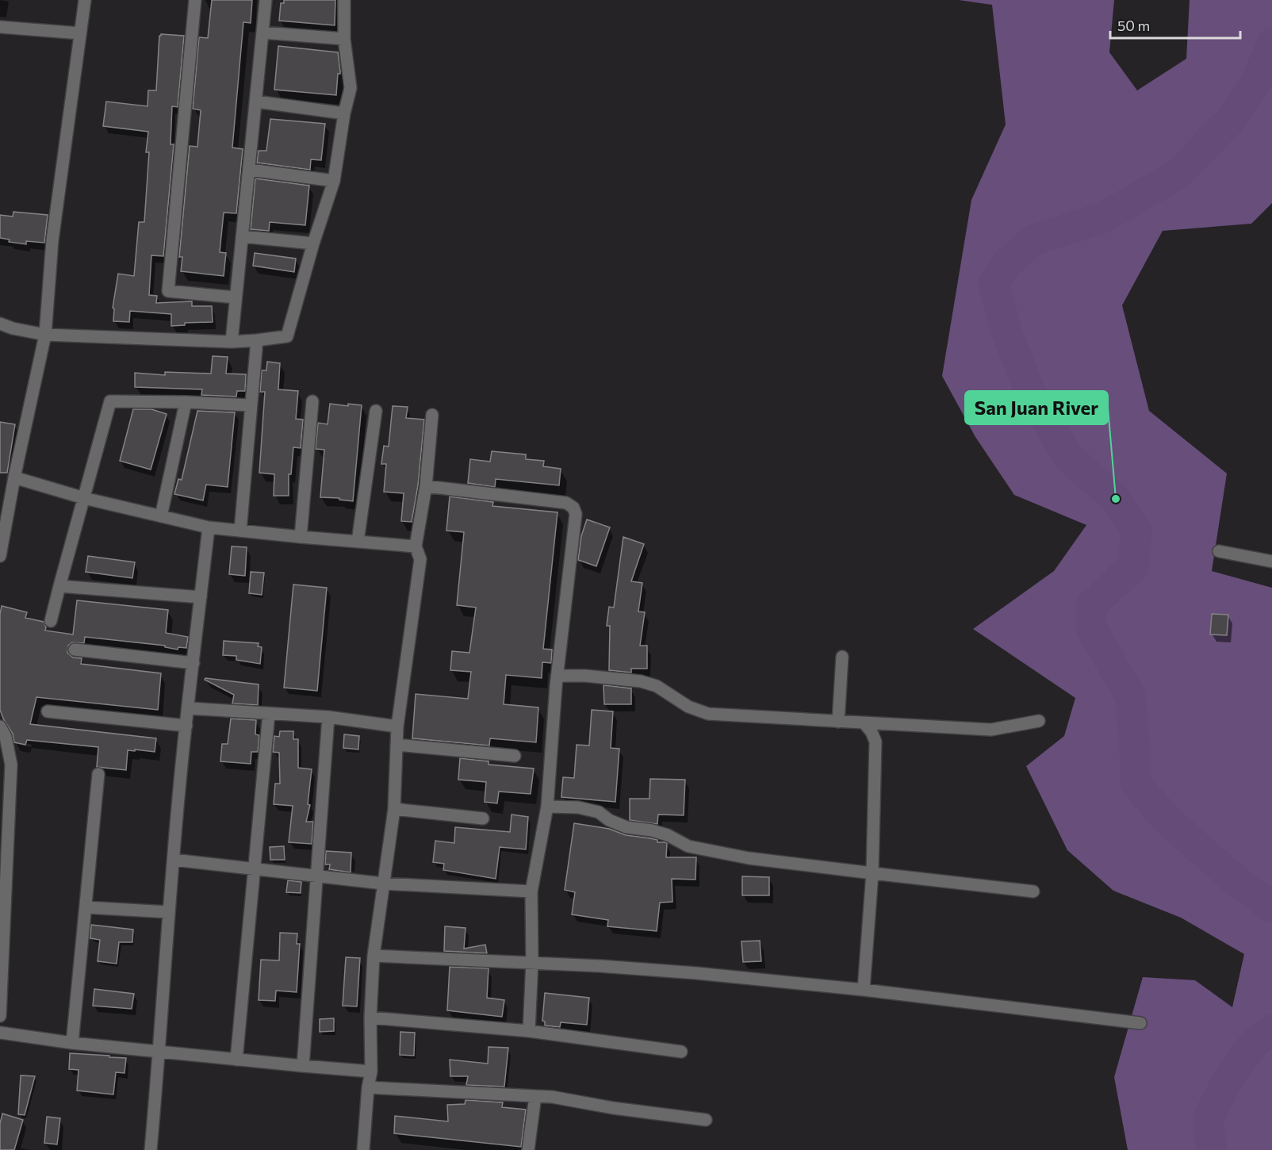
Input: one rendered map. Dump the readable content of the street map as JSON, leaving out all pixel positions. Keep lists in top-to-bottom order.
{
  "places": ["San Juan River"],
  "scale_bar": "50 m"
}
